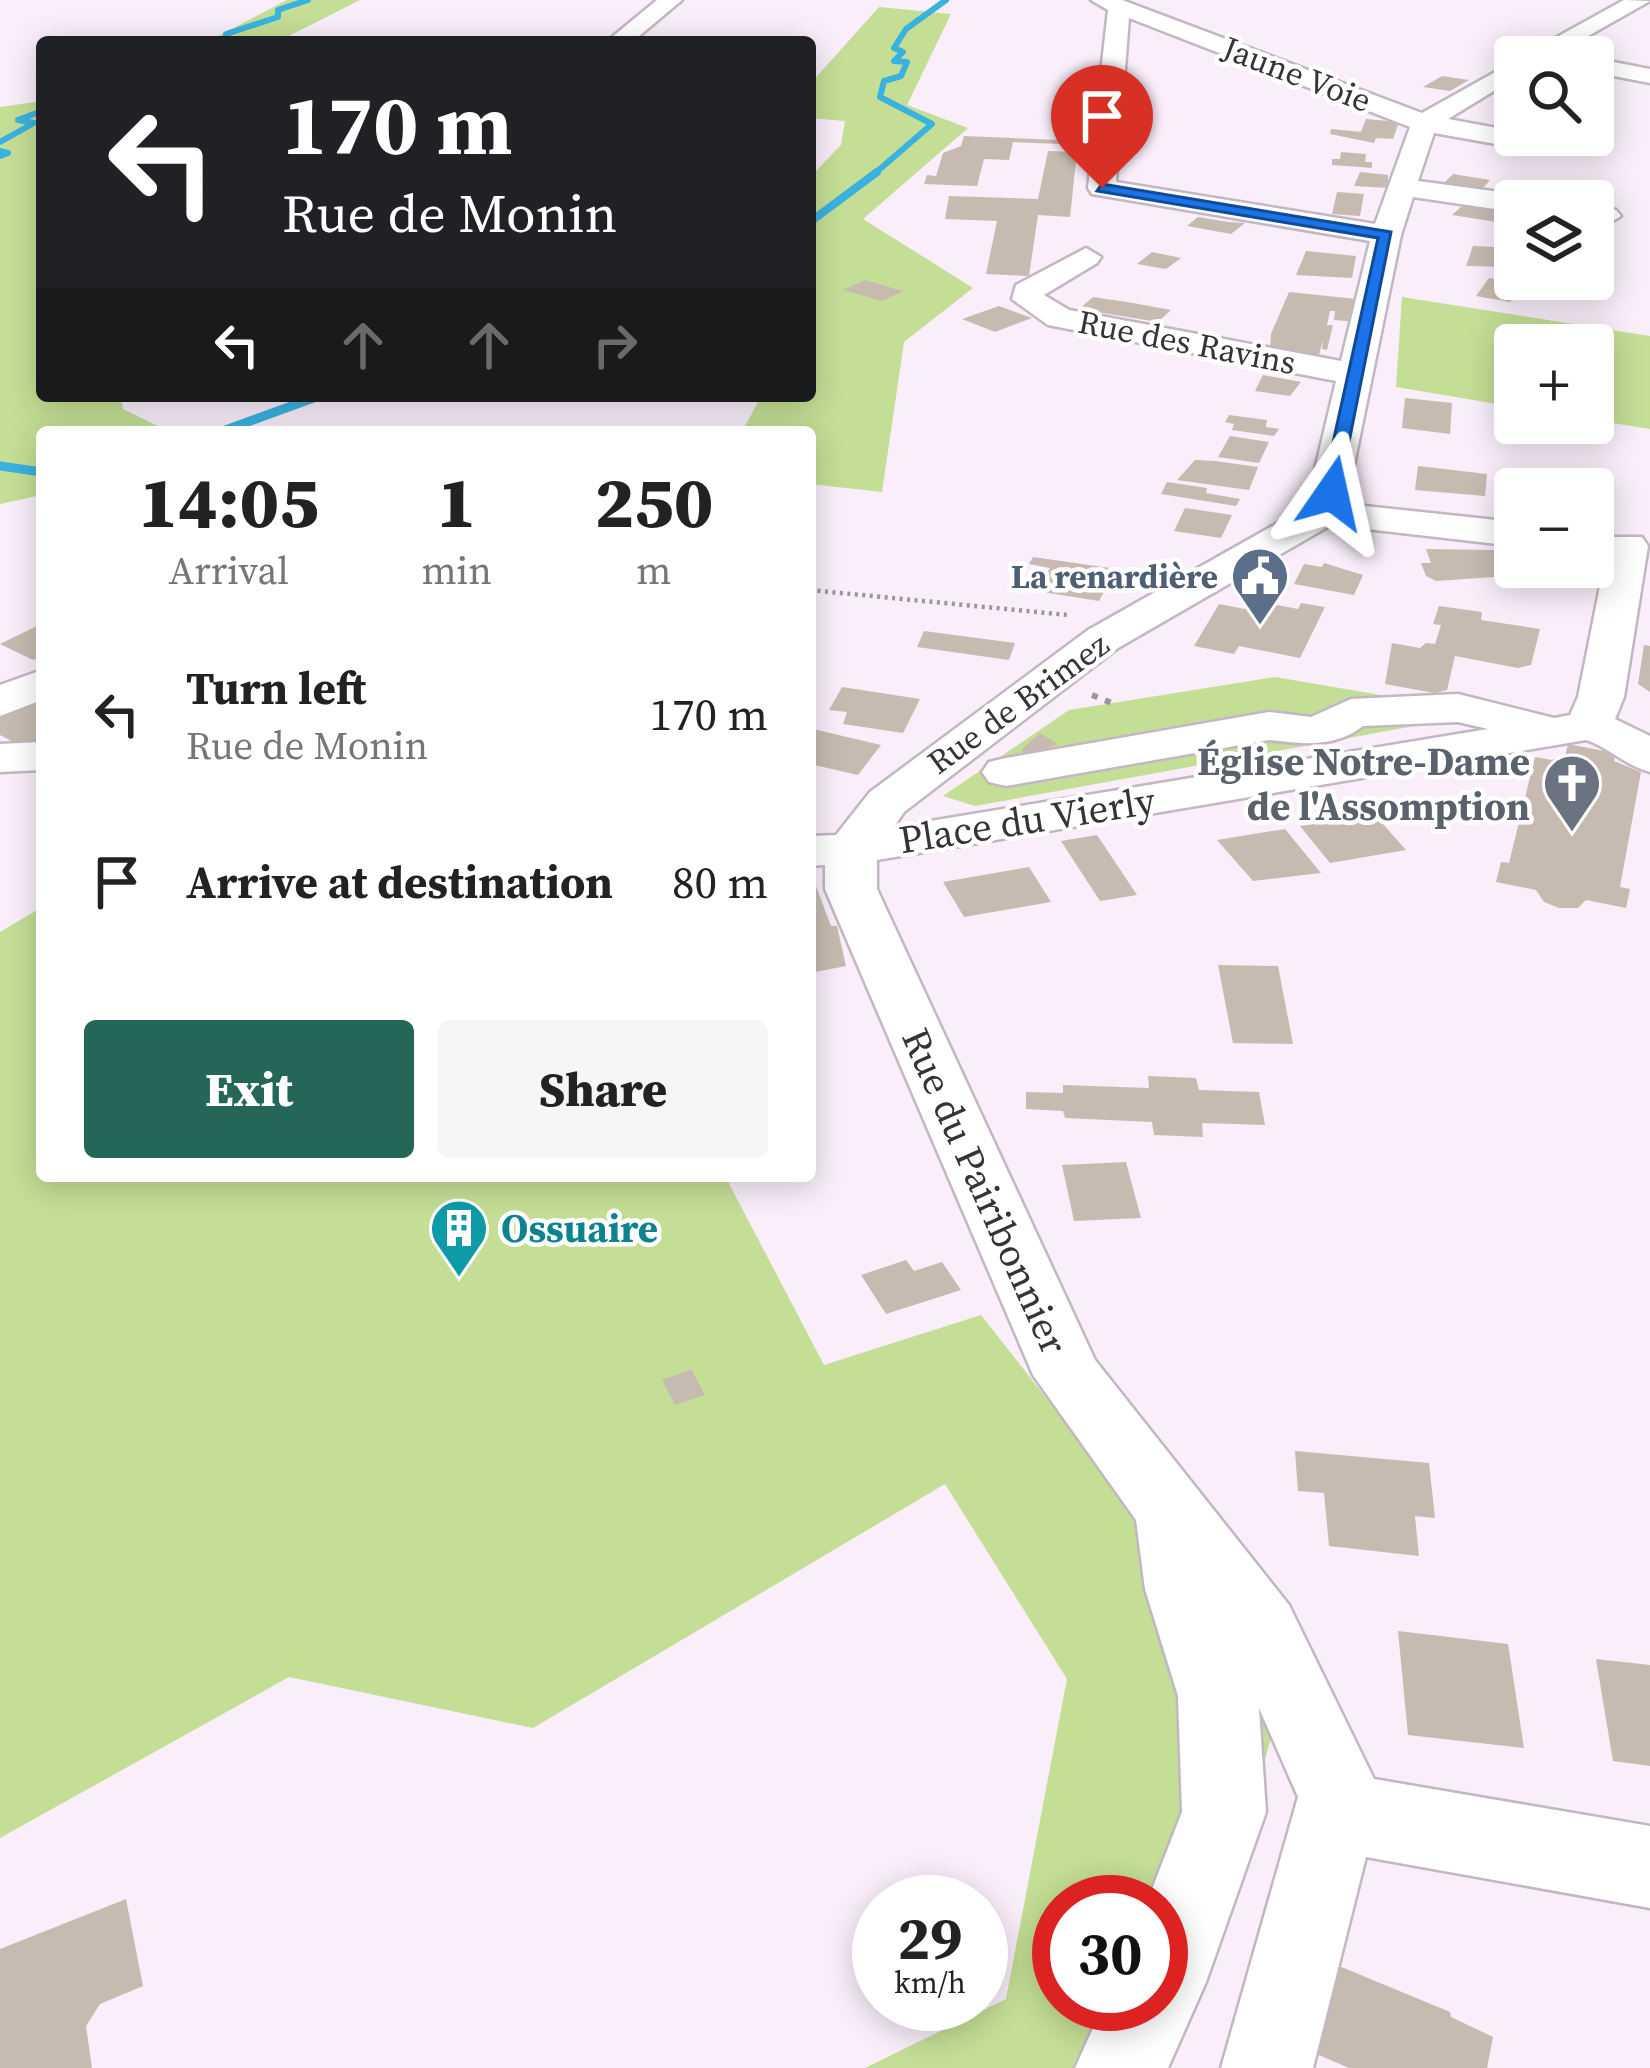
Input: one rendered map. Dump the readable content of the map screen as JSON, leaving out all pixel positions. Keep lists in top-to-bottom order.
{
  "streets": {
    "street": [
      "Jaune Voie",
      "Rue des Ravins",
      "Rue de Brimez",
      "Place du Vierly",
      "Rue du Pairibonnier"
    ]
  },
  "crossings": [
    ["Rue de Brimez", "Place du Vierly"],
    ["Rue de Brimez", "Rue du Pairibonnier"],
    ["Place du Vierly", "Rue du Pairibonnier"]
  ],
  "places": {
    "public building": ["La renardière"],
    "church": ["Église Notre-Dame de l'Assomption"],
    "building": ["Ossuaire"]
  },
  "page": {
    "map_buttons": ["+", "−"],
    "turn": ["170 m", "Rue de Monin"],
    "eta": [
      "14:05",
      "Arrival",
      "1",
      "min",
      "250",
      "m"
    ],
    "list": [
      {
        "name": "Turn left",
        "note": "Rue de Monin",
        "value": "170 m"
      },
      {
        "name": "Arrive at destination",
        "value": "80 m"
      }
    ],
    "buttons": ["Exit", "Share"],
    "speed": "29 km/h",
    "limit": "30"
  }
}
